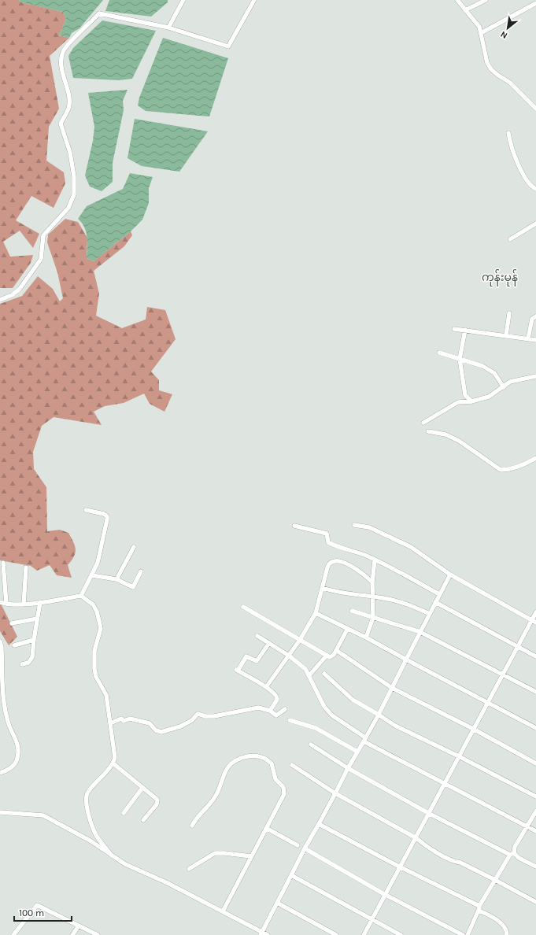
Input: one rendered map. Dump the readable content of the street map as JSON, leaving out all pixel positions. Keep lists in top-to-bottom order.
{
  "districts": ["ကုန်းမုန်"],
  "scale_bar": "100 m",
  "north": "bottom left"
}
